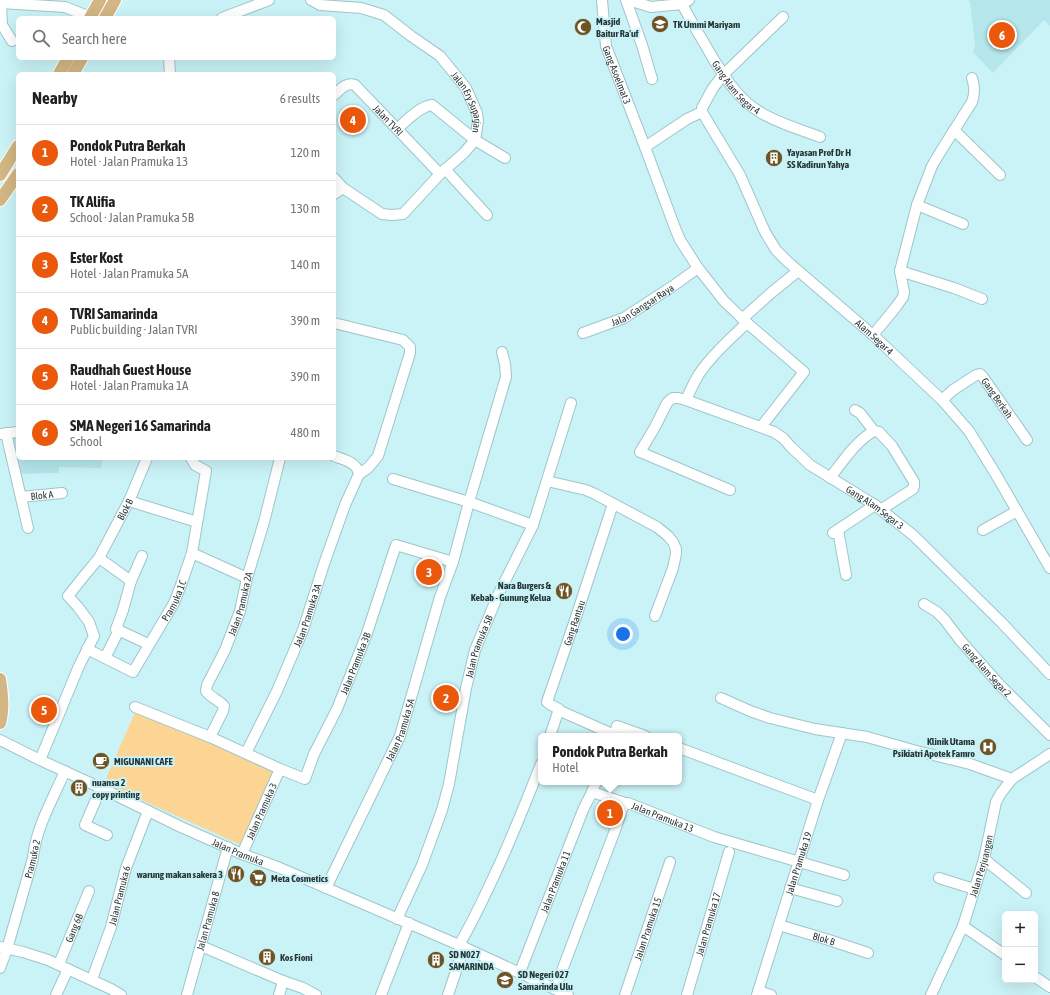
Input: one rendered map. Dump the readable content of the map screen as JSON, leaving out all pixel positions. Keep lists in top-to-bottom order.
{
  "streets": {
    "street": [
      "Gang Asoelmat 3",
      "Gang Alam Segar 4",
      "Jalan Ery Suparjan",
      "Jalan TVRI",
      "Jalan Gangsar Raya",
      "Alam Segar 4",
      "Gang Berkah",
      "Blok A",
      "Gang Alam Segar 3",
      "Blok B",
      "Pramuka 1C",
      "Jalan Pramuka 2A",
      "Jalan Pramuka 3A",
      "Gang Rantau",
      "Jalan Pramuka 5B",
      "Jalan Pramuka 3B",
      "Gang Alam Segar 2",
      "Jalan Pramuka 5A",
      "Jalan Pramuka 3",
      "Jalan Pramuka 13",
      "Jalan Pramuka",
      "Pramuka 2",
      "Jalan Pramuka 19",
      "Jalan Perjuangan",
      "Jalan Pramuka 11",
      "Jalan Pramuka 6",
      "Jalan Pramuka 8",
      "Jalan Pramuka 17",
      "Gang 6B",
      "Jalan Pramuka 15"
    ]
  },
  "crossings": [
    ["Gang Asoelmat 3", "Jalan Gangsar Raya"],
    ["Gang Asoelmat 3", "Gang Alam Segar 3"],
    ["Jalan Ery Suparjan", "Jalan TVRI"],
    ["Alam Segar 4", "Gang Berkah"],
    ["Blok B", "Jalan Pramuka 19"],
    ["Jalan Pramuka 5B", "Jalan Pramuka"],
    ["Jalan Pramuka 3B", "Jalan Pramuka 5A"],
    ["Jalan Pramuka 3B", "Jalan Pramuka 3"],
    ["Jalan Pramuka 5A", "Jalan Pramuka"],
    ["Jalan Pramuka 3", "Jalan Pramuka"],
    ["Jalan Pramuka 13", "Jalan Pramuka"],
    ["Jalan Pramuka 13", "Jalan Pramuka 19"],
    ["Jalan Pramuka", "Pramuka 2"],
    ["Jalan Pramuka", "Jalan Pramuka 11"],
    ["Jalan Pramuka", "Jalan Pramuka 6"],
    ["Jalan Pramuka", "Jalan Pramuka 8"]
  ],
  "places": {
    "school or university": ["TK Ummi Mariyam", "SD Negeri 027 Samarinda Ulu"],
    "mosque": ["Masjid Baitur Ra'uf"],
    "building": [
      "Yayasan Prof Dr H SS Kadirun Yahya",
      "nuansa 2 copy printing",
      "Kos Fioni",
      "SD N027 SAMARINDA"
    ],
    "restaurant": ["Nara Burgers & Kebab - Gunung Kelua", "warung makan sakera 3"],
    "hospital": ["Klinik Utama Psikiatri Apotek Famro"],
    "cafe": ["MIGUNANI CAFE"],
    "supermarket": ["Meta Cosmetics"]
  },
  "page": {
    "search": "Search here",
    "pins": [
      "6",
      "4",
      "3",
      "2",
      "5",
      "1"
    ],
    "heading": ["Nearby", "6 results"],
    "list": [
      {
        "mark": "1",
        "name": "Pondok Putra Berkah",
        "note": "Hotel · Jalan Pramuka 13",
        "value": "120 m"
      },
      {
        "mark": "2",
        "name": "TK Alifia",
        "note": "School · Jalan Pramuka 5B",
        "value": "130 m"
      },
      {
        "mark": "3",
        "name": "Ester Kost",
        "note": "Hotel · Jalan Pramuka 5A",
        "value": "140 m"
      },
      {
        "mark": "4",
        "name": "TVRI Samarinda",
        "note": "Public building · Jalan TVRI",
        "value": "390 m"
      },
      {
        "mark": "5",
        "name": "Raudhah Guest House",
        "note": "Hotel · Jalan Pramuka 1A",
        "value": "390 m"
      },
      {
        "mark": "6",
        "name": "SMA Negeri 16 Samarinda",
        "note": "School",
        "value": "480 m"
      }
    ],
    "popup": ["Pondok Putra Berkah", "Hotel"],
    "map_buttons": ["+", "−"]
  }
}
